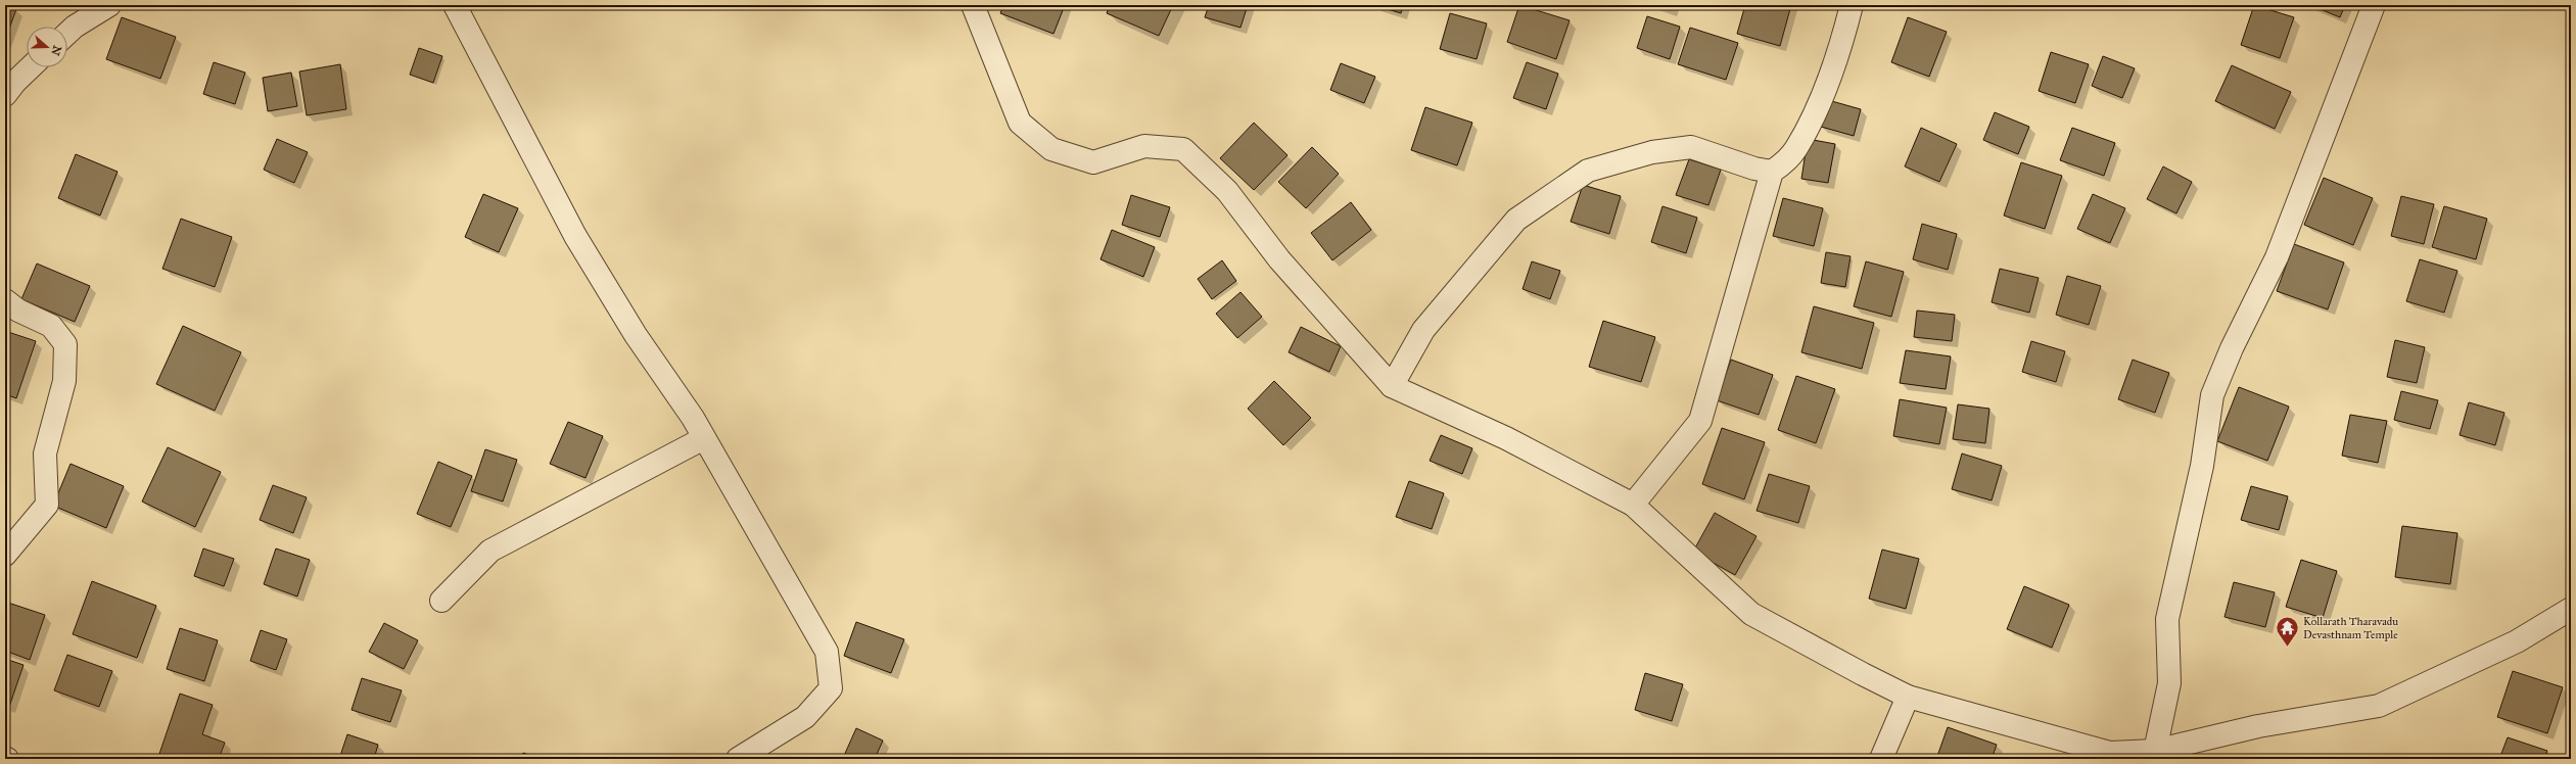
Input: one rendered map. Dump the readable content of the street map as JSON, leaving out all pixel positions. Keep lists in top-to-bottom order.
{
  "places": {
    "temple": ["Kollarath Tharavadu Devasthnam Temple"]
  },
  "north": "right"
}
